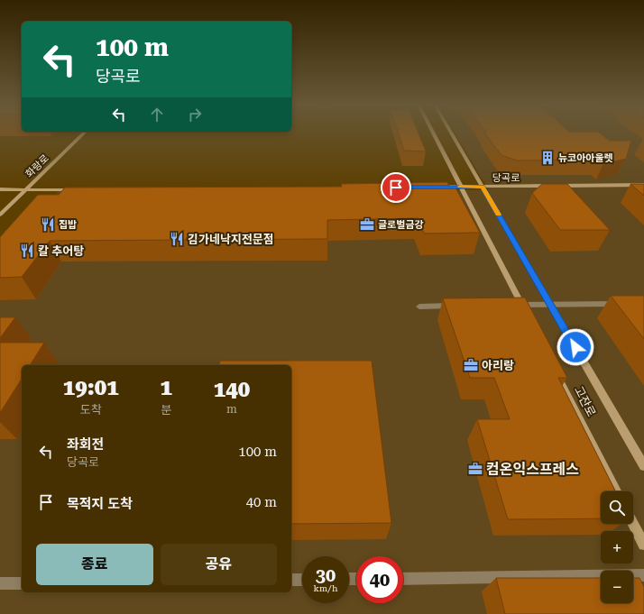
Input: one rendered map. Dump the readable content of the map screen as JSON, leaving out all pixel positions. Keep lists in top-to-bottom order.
{
  "streets": {
    "street": ["화랑로", "당곡로", "고잔로"]
  },
  "crossings": [
    ["당곡로", "고잔로"]
  ],
  "places": {
    "building": ["뉴코아아울렛"],
    "restaurant": ["집밥", "김가네낙지전문점", "칼 추어탕"],
    "office": ["글로벌금강", "아리랑", "컴온익스프레스"]
  },
  "page": {
    "turn": ["100 m", "당곡로"],
    "eta": [
      "19:01",
      "도착",
      "1",
      "분",
      "140",
      "m"
    ],
    "list": [
      {
        "name": "좌회전",
        "note": "당곡로",
        "value": "100 m"
      },
      {
        "name": "목적지 도착",
        "value": "40 m"
      }
    ],
    "map_buttons": ["+", "−"],
    "buttons": ["종료", "공유"],
    "speed": "30 km/h",
    "limit": "40"
  }
}
